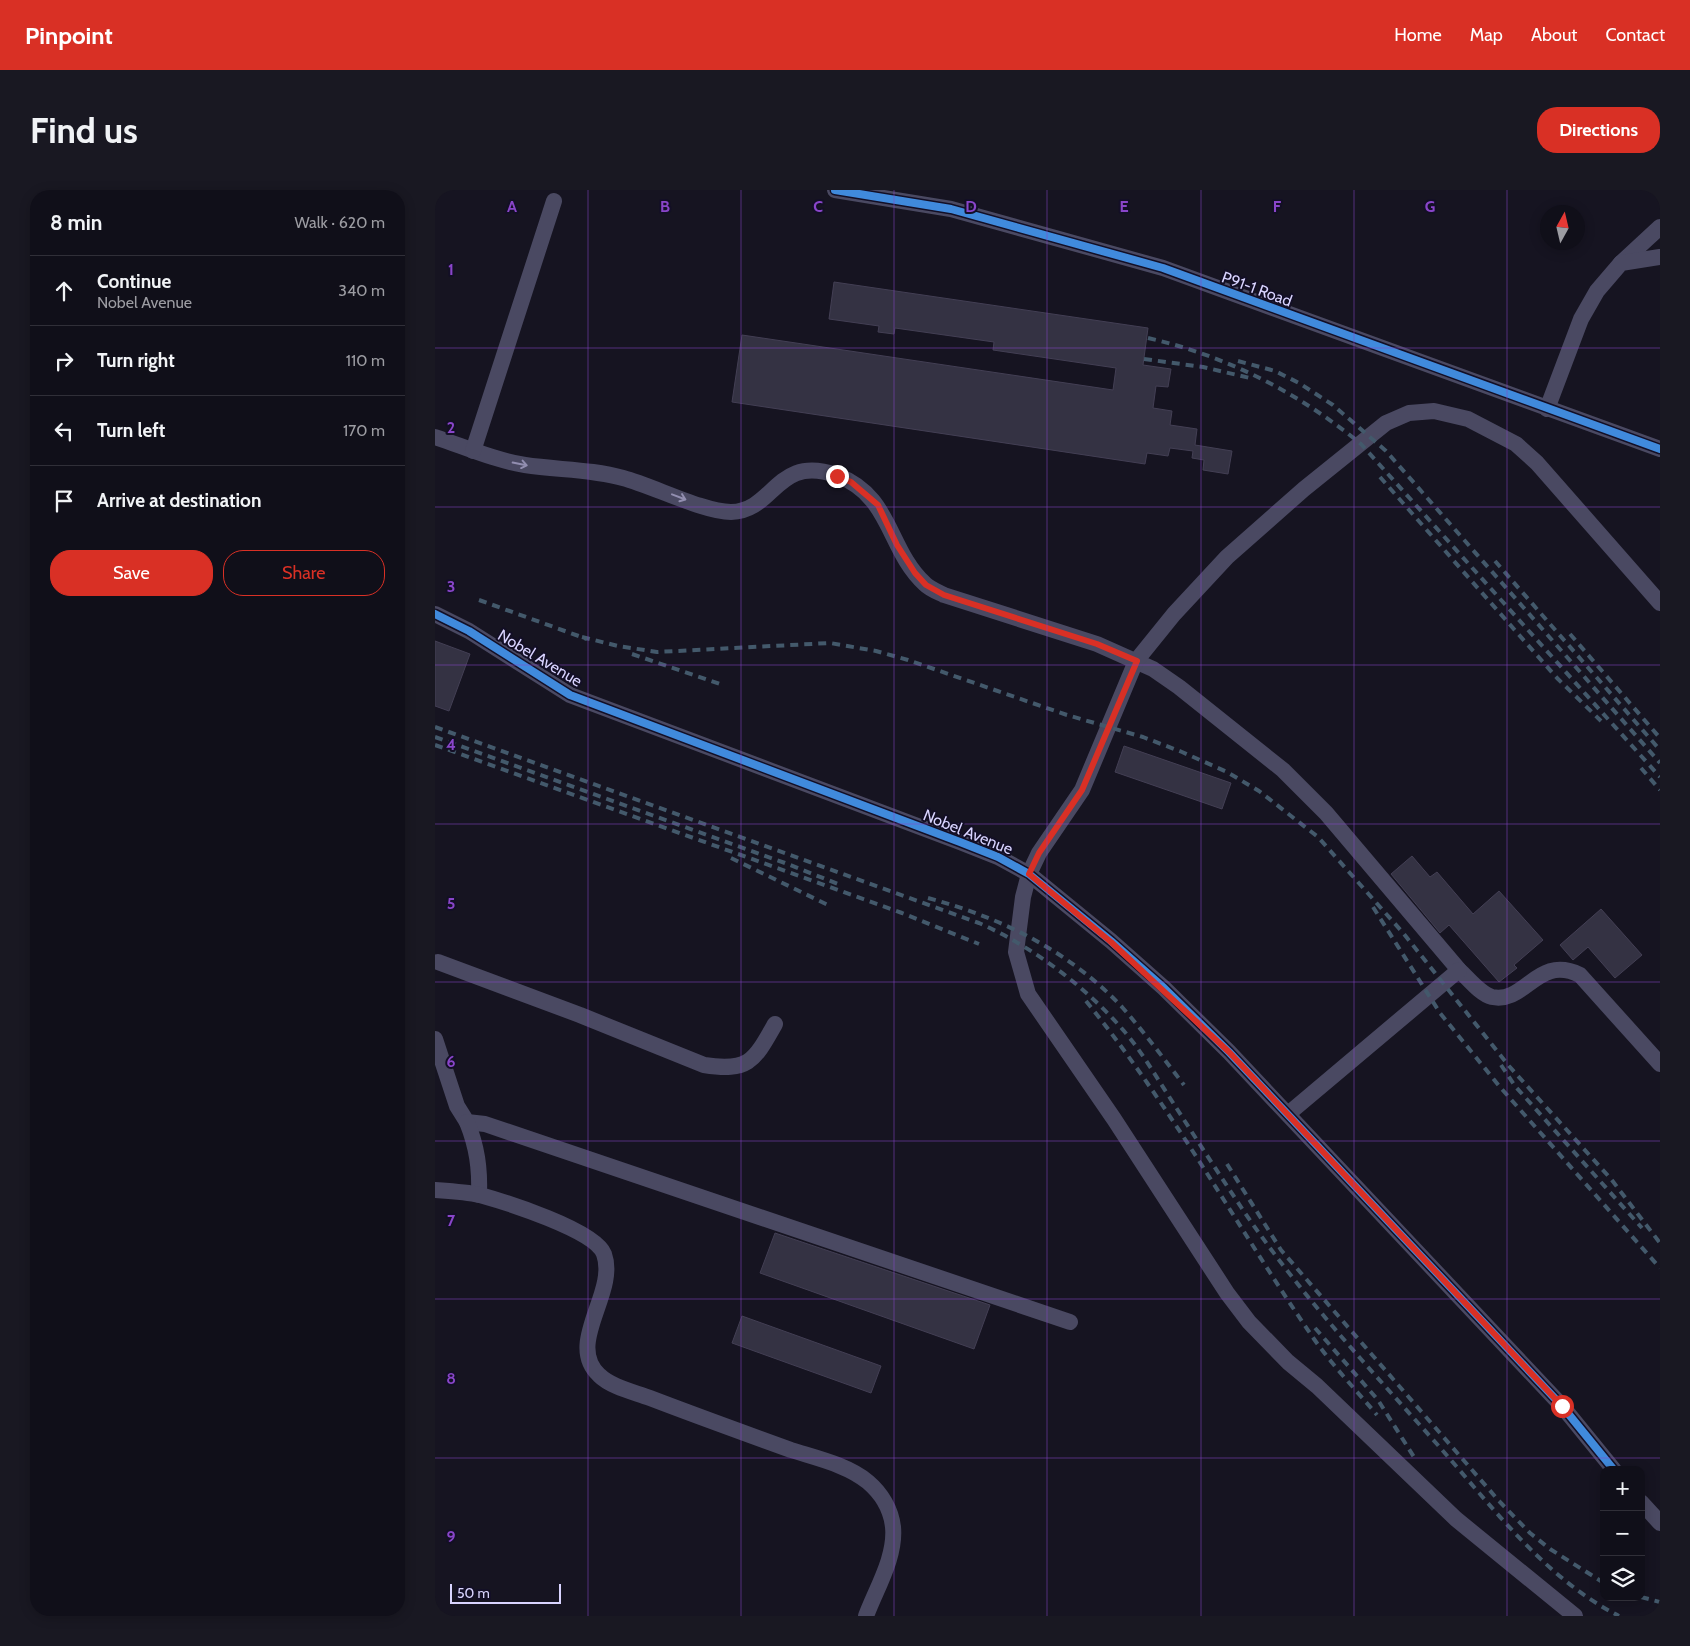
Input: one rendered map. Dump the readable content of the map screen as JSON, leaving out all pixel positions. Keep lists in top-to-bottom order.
{
  "streets": {
    "street": ["P91-1 Road", "Nobel Avenue"]
  },
  "scale_bar": "50 m",
  "north": "top",
  "page": {
    "header": "Pinpoint",
    "nav": [
      "Home",
      "Map",
      "About",
      "Contact"
    ],
    "buttons": [
      "Directions",
      ["Save", "Share"]
    ],
    "title": "Find us",
    "heading": ["8 min", "Walk · 620 m"],
    "list": [
      ["Continue", "Nobel Avenue", "340 m"],
      ["Turn right", "110 m"],
      ["Turn left", "170 m"],
      "Arrive at destination"
    ],
    "map_buttons": ["+", "−"],
    "scale": "50 m"
  },
  "grid": {
    "columns": [
      "A",
      "B",
      "C",
      "D",
      "E",
      "F",
      "G"
    ],
    "rows": [
      "1",
      "2",
      "3",
      "4",
      "5",
      "6",
      "7",
      "8",
      "9"
    ]
  }
}
